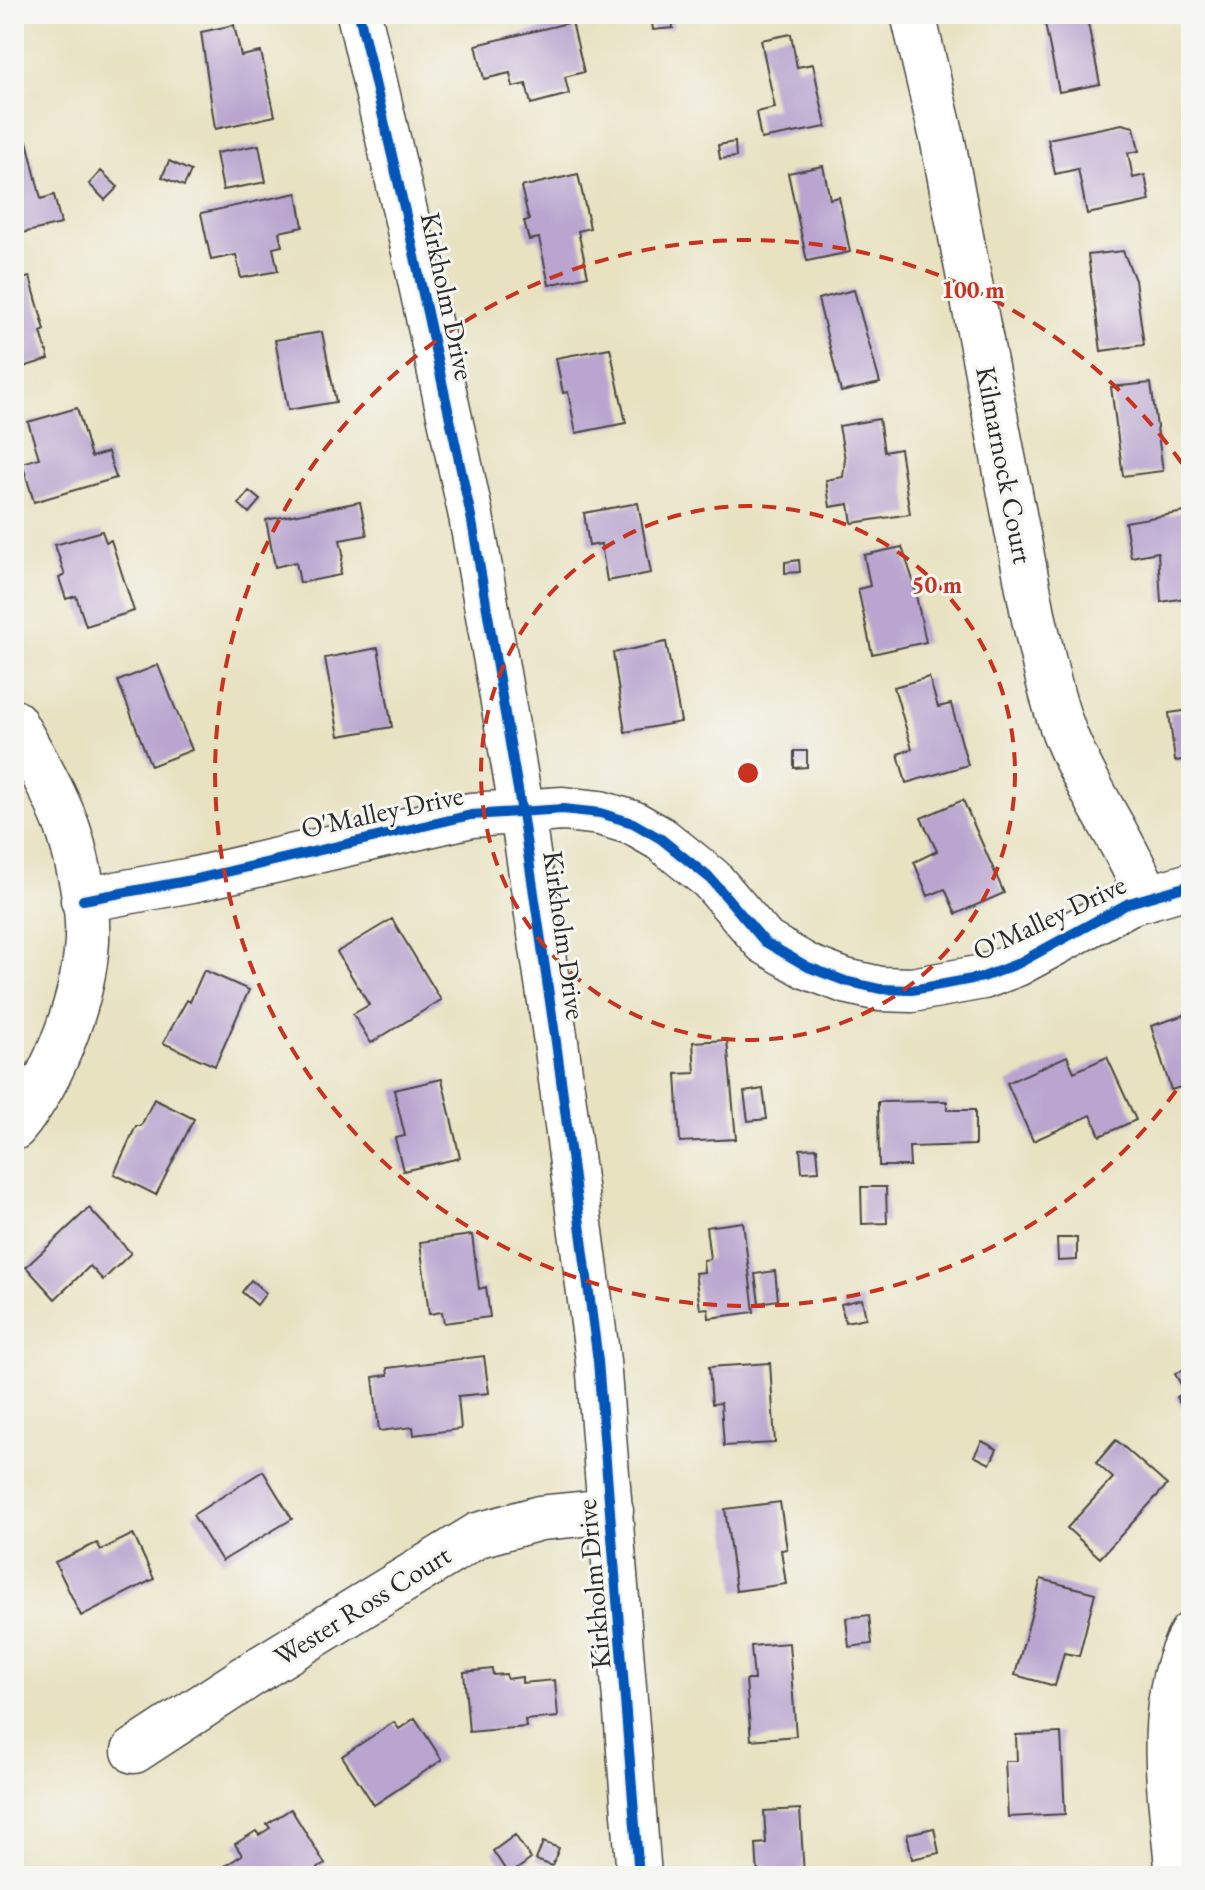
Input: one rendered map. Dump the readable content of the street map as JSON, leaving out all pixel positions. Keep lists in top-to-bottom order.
{
  "streets": {
    "street": [
      "Kirkholm Drive",
      "Kilmarnock Court",
      "O'Malley Drive",
      "Wester Ross Court"
    ]
  },
  "crossings": [
    ["Kirkholm Drive", "O'Malley Drive"],
    ["Kirkholm Drive", "Wester Ross Court"],
    ["Kilmarnock Court", "O'Malley Drive"]
  ],
  "rings": ["100 m", "50 m"]
}
